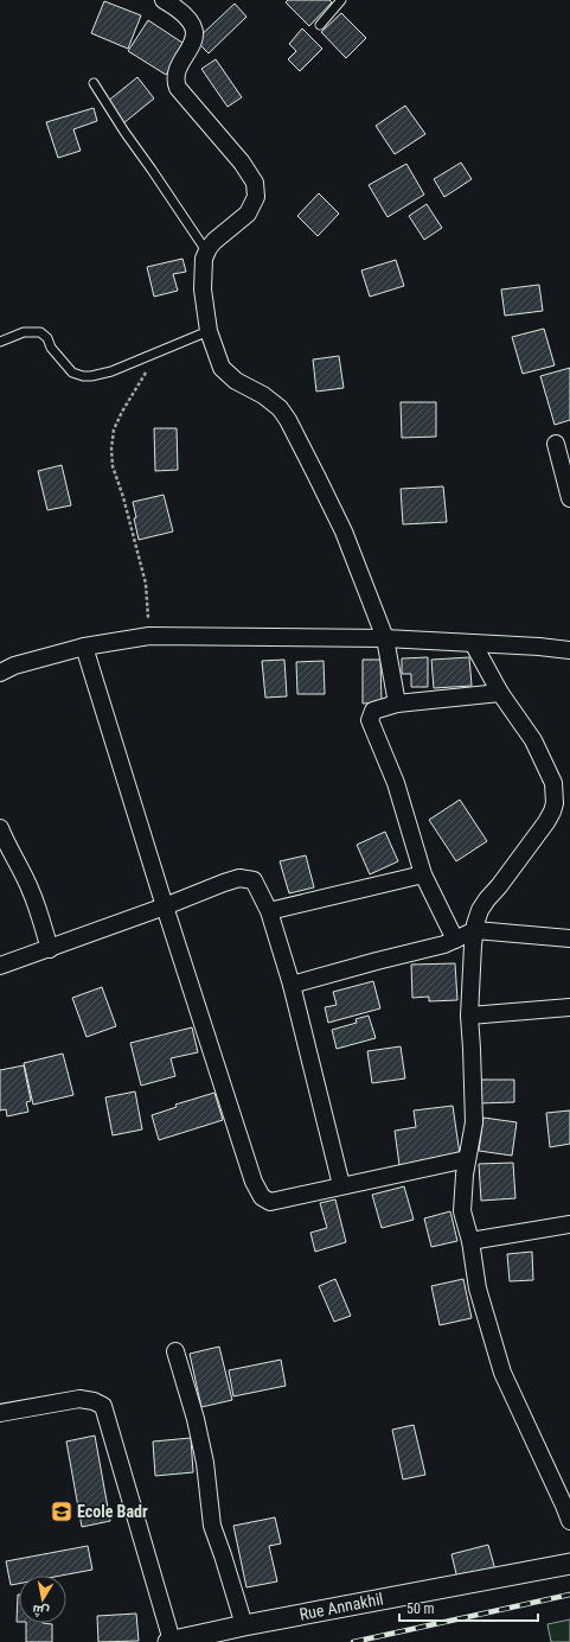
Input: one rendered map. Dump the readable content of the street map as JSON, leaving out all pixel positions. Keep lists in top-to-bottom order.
{
  "streets": {
    "street": ["Rue Annakhil"]
  },
  "places": {
    "school or university": ["Ecole Badr"]
  },
  "scale_bar": "50 m",
  "north": "bottom"
}
